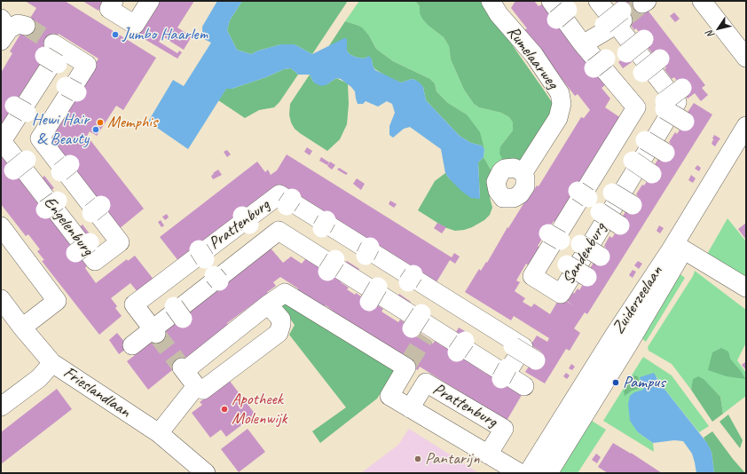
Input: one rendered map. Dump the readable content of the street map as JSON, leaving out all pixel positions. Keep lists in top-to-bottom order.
{
  "streets": {
    "street": [
      "Rumelaarweg",
      "Prattenburg",
      "Engelenburg",
      "Sandenburg",
      "Zuiderzeelaan",
      "Frieslandlaan"
    ]
  },
  "places": [
    "Jumbo Haarlem",
    "Memphis",
    "Hewi Hair & Beauty",
    "Pampus",
    "Apotheek Molenwijk",
    "Pantarijn"
  ],
  "north": "bottom left"
}
